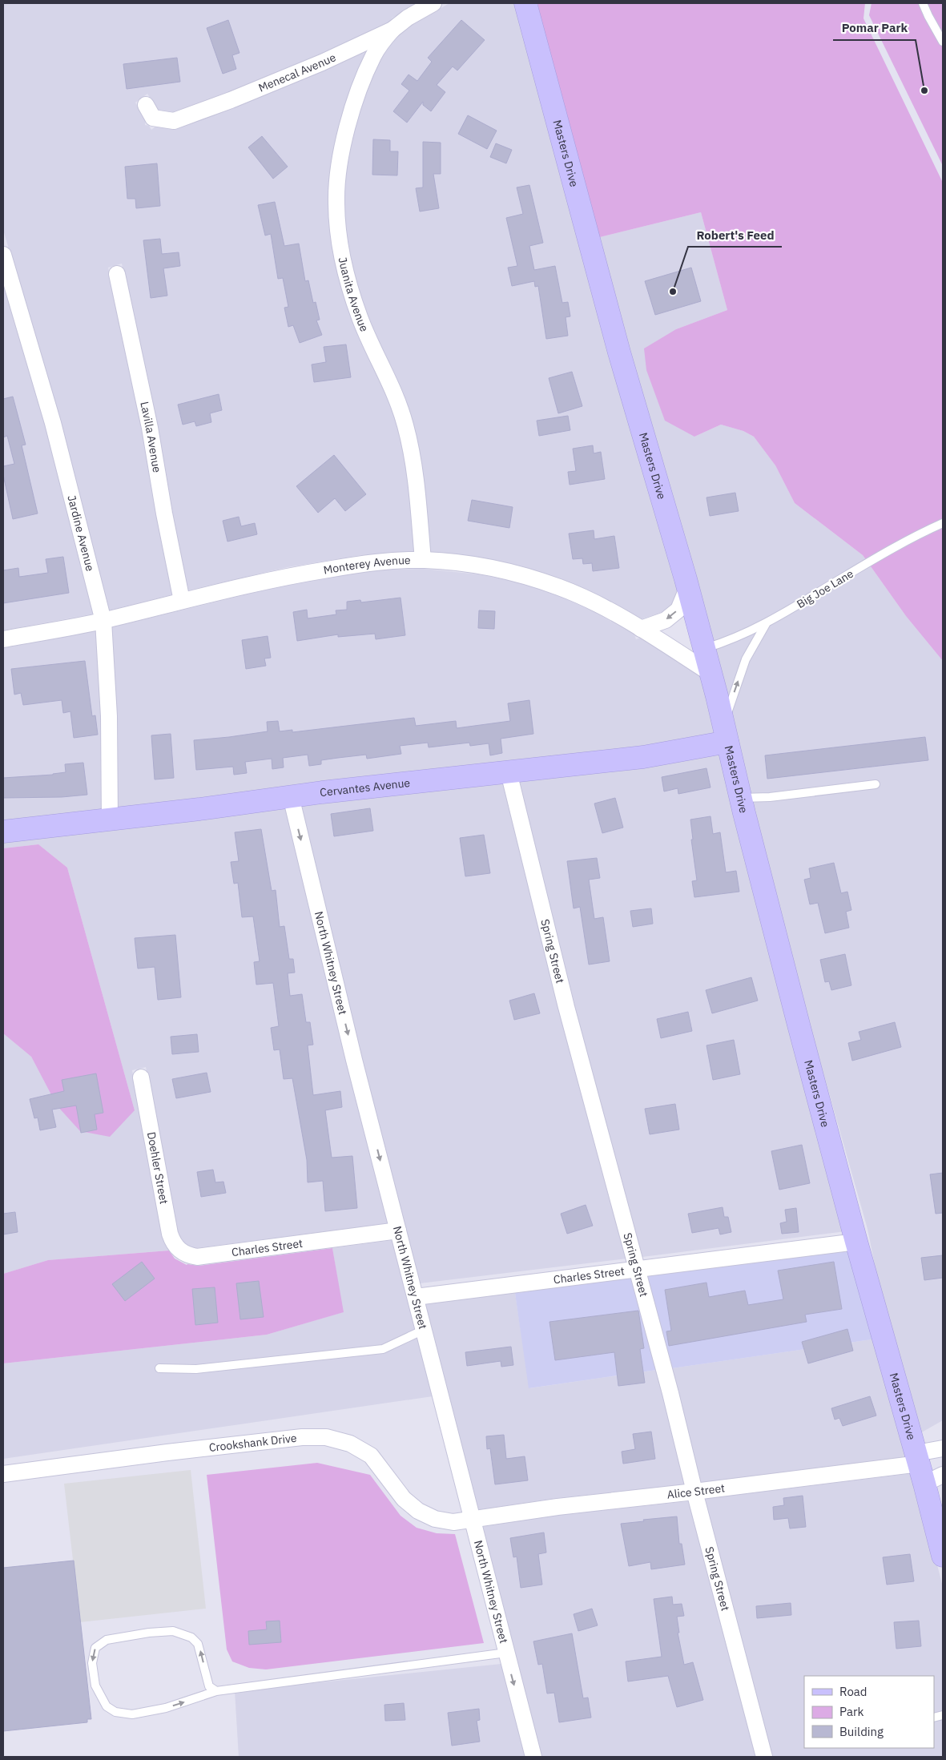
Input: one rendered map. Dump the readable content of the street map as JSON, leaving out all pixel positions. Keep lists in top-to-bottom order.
{
  "streets": {
    "street": [
      "Menecal Avenue",
      "Masters Drive",
      "Juanita Avenue",
      "Lavilla Avenue",
      "Jardine Avenue",
      "Monterey Avenue",
      "Cervantes Avenue",
      "Spring Street",
      "North Whitney Street",
      "Doehler Street",
      "Charles Street",
      "Crookshank Drive",
      "Alice Street"
    ],
    "lane": ["Big Joe Lane"]
  },
  "crossings": [
    ["Menecal Avenue", "Juanita Avenue"],
    ["Masters Drive", "Monterey Avenue"],
    ["Masters Drive", "Big Joe Lane"],
    ["Masters Drive", "Cervantes Avenue"],
    ["Masters Drive", "Charles Street"],
    ["Masters Drive", "Alice Street"],
    ["Juanita Avenue", "Monterey Avenue"],
    ["Lavilla Avenue", "Monterey Avenue"],
    ["Jardine Avenue", "Monterey Avenue"],
    ["Jardine Avenue", "Cervantes Avenue"],
    ["Cervantes Avenue", "Spring Street"],
    ["Cervantes Avenue", "North Whitney Street"],
    ["Spring Street", "Charles Street"],
    ["Spring Street", "Alice Street"],
    ["North Whitney Street", "Charles Street"],
    ["North Whitney Street", "Crookshank Drive"],
    ["North Whitney Street", "Alice Street"],
    ["Doehler Street", "Charles Street"],
    ["Crookshank Drive", "Alice Street"]
  ],
  "one_way": ["North Whitney Street"],
  "places": ["Pomar Park", "Robert's Feed"],
  "legend": ["Road", "Park", "Building"]
}
